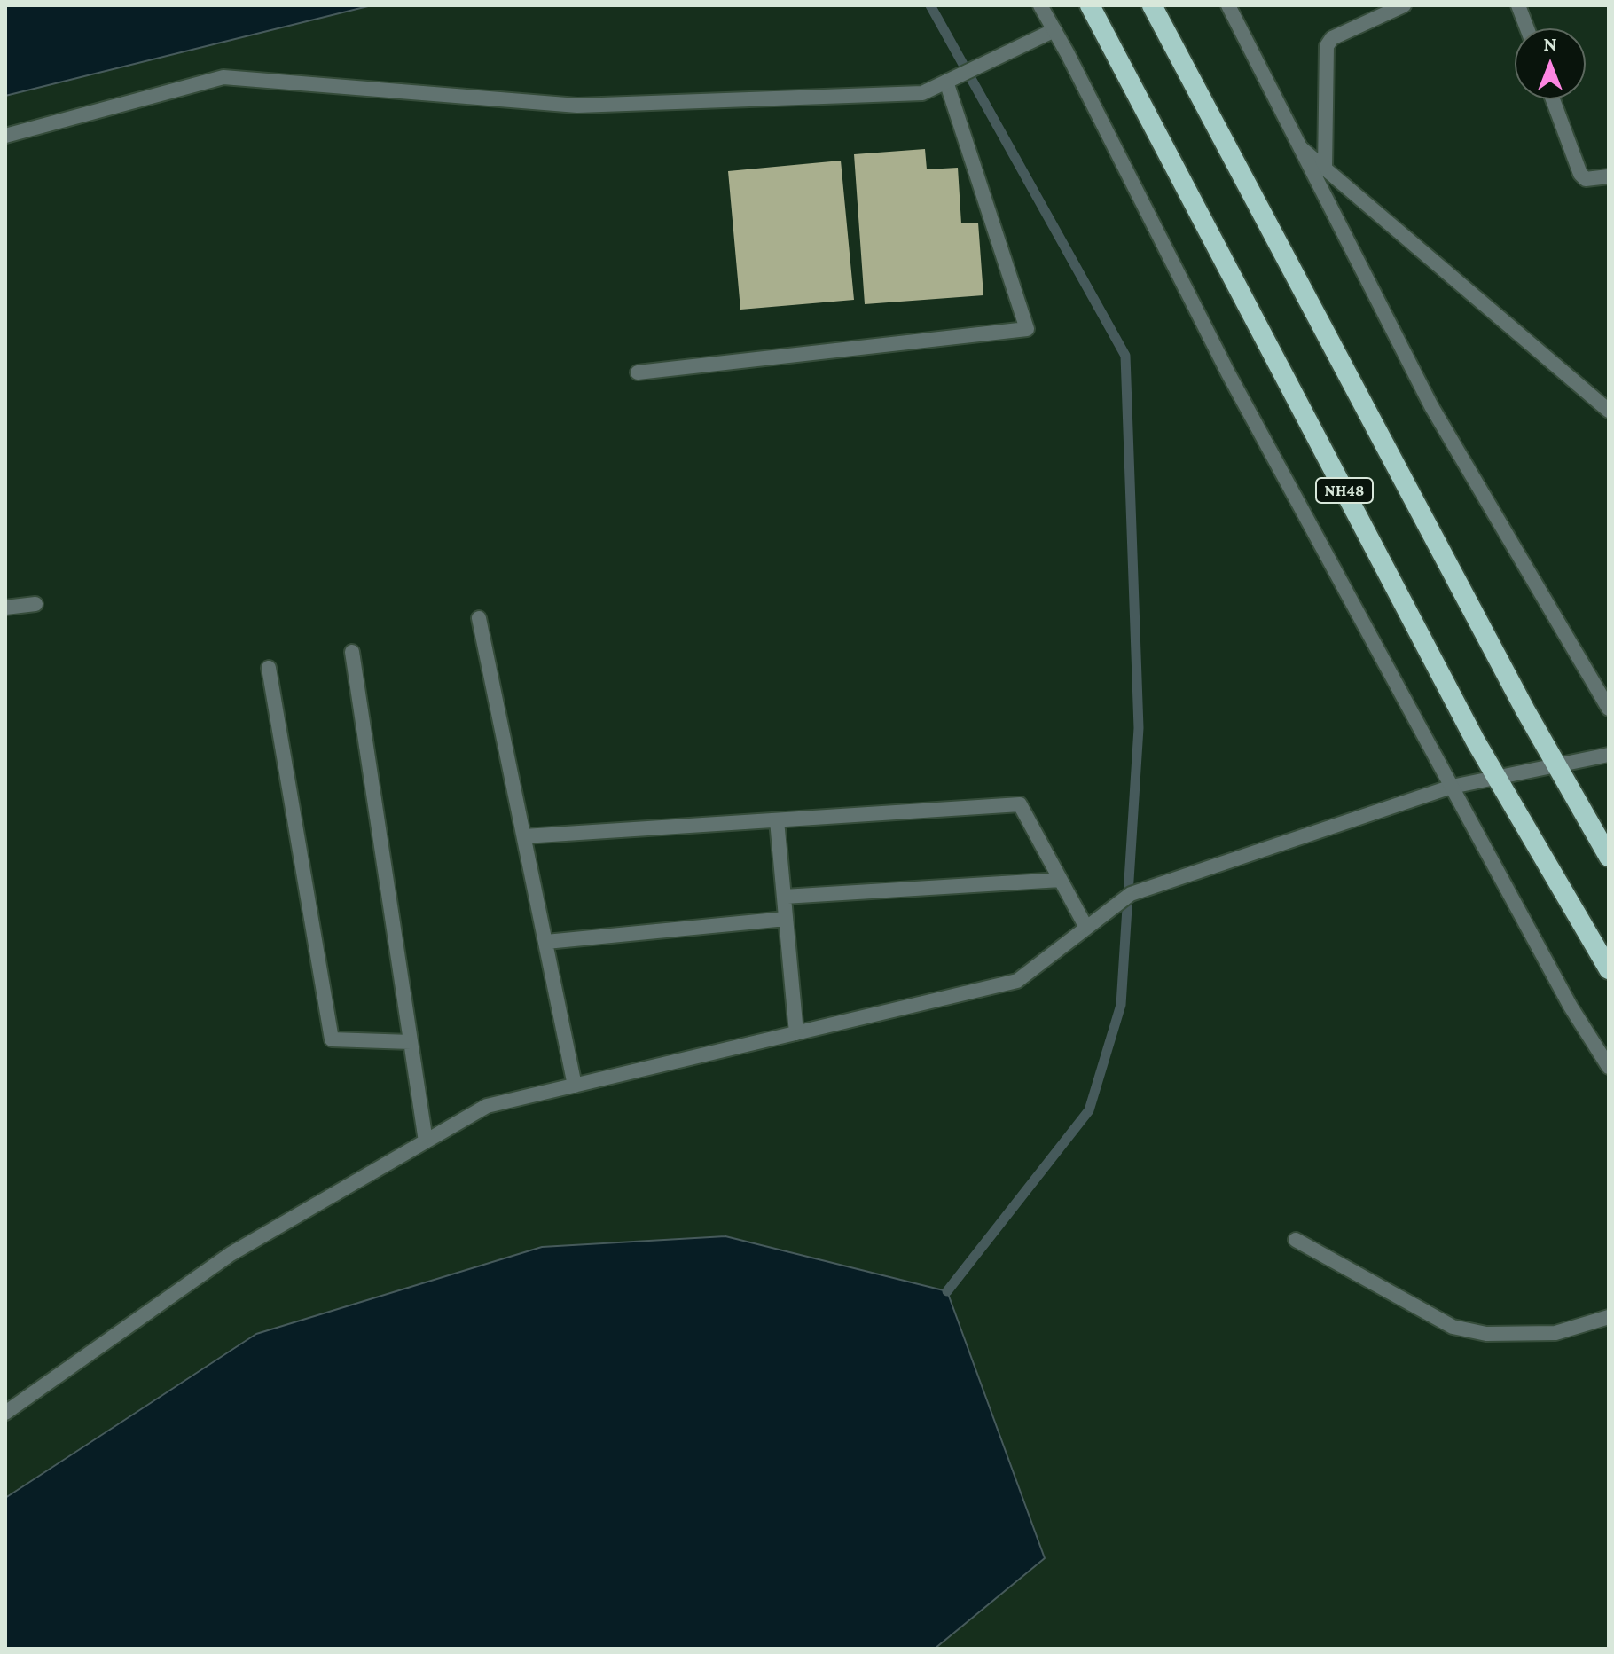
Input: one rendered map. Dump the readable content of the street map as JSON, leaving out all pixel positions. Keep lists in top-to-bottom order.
{
  "streets": {
    "highway": ["NH48"]
  },
  "north": "top"
}
